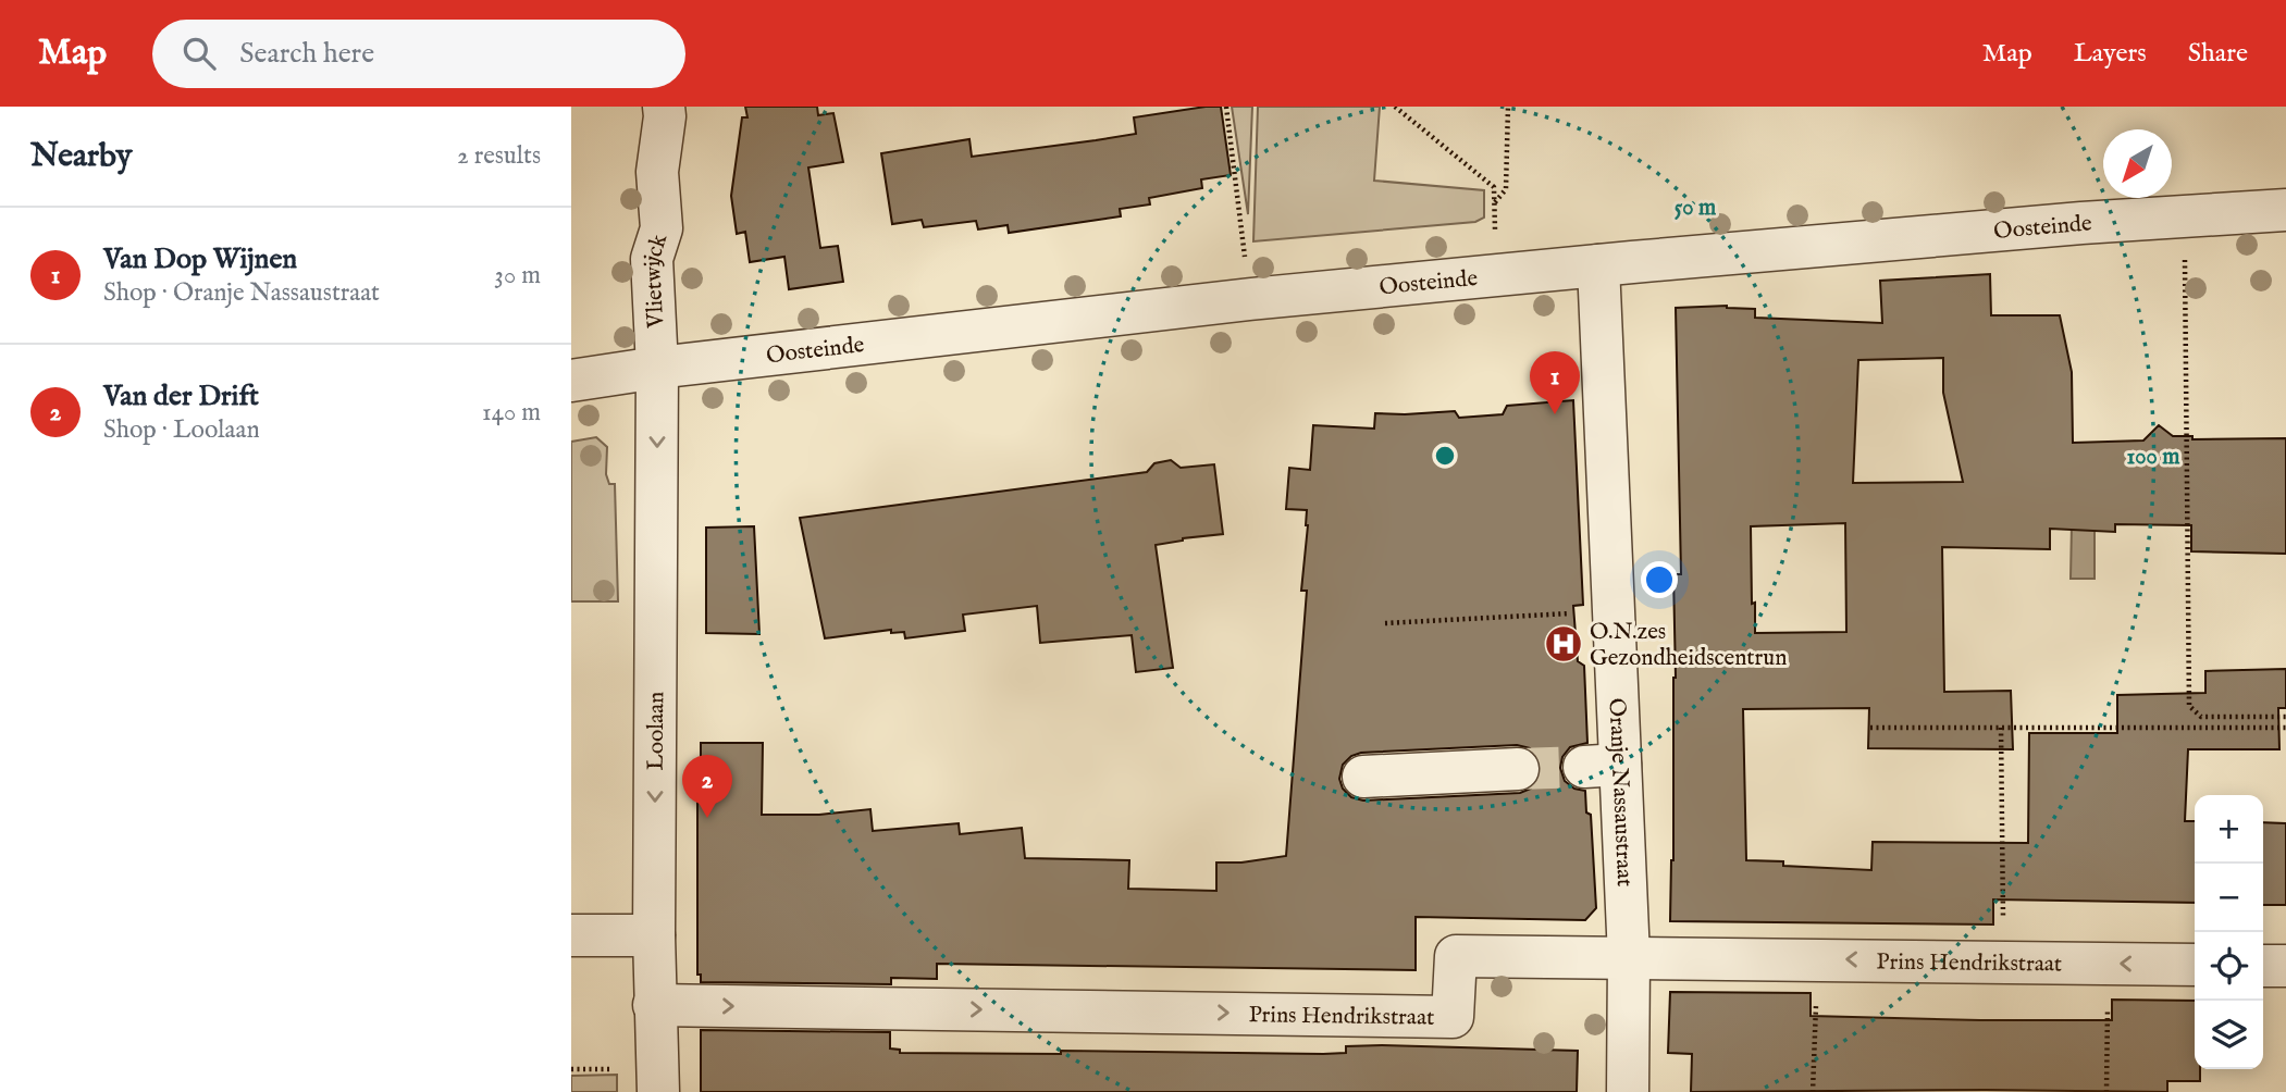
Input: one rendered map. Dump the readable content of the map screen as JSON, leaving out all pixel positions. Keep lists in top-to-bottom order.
{
  "streets": {
    "street": [
      "Oosteinde",
      "Vlietwijck",
      "Loolaan",
      "Oranje Nassaustraat",
      "Prins Hendrikstraat"
    ]
  },
  "crossings": [
    ["Oosteinde", "Vlietwijck"],
    ["Oosteinde", "Loolaan"],
    ["Oosteinde", "Oranje Nassaustraat"],
    ["Vlietwijck", "Loolaan"],
    ["Loolaan", "Prins Hendrikstraat"],
    ["Oranje Nassaustraat", "Prins Hendrikstraat"]
  ],
  "one_way": ["Loolaan"],
  "places": {
    "hospital": ["O.N.zes Gezondheidscentrun"]
  },
  "north": "bottom left",
  "page": {
    "header": "Map",
    "search": "Search here",
    "nav": ["Map", "Layers", "Share"],
    "heading": ["Nearby", "2 results"],
    "list": [
      {
        "mark": "1",
        "name": "Van Dop Wijnen",
        "note": "Shop · Oranje Nassaustraat",
        "value": "30 m"
      },
      {
        "mark": "2",
        "name": "Van der Drift",
        "note": "Shop · Loolaan",
        "value": "140 m"
      }
    ],
    "pins": ["1", "2"],
    "map_buttons": ["+", "−"]
  },
  "rings": ["50 m", "100 m"]
}
